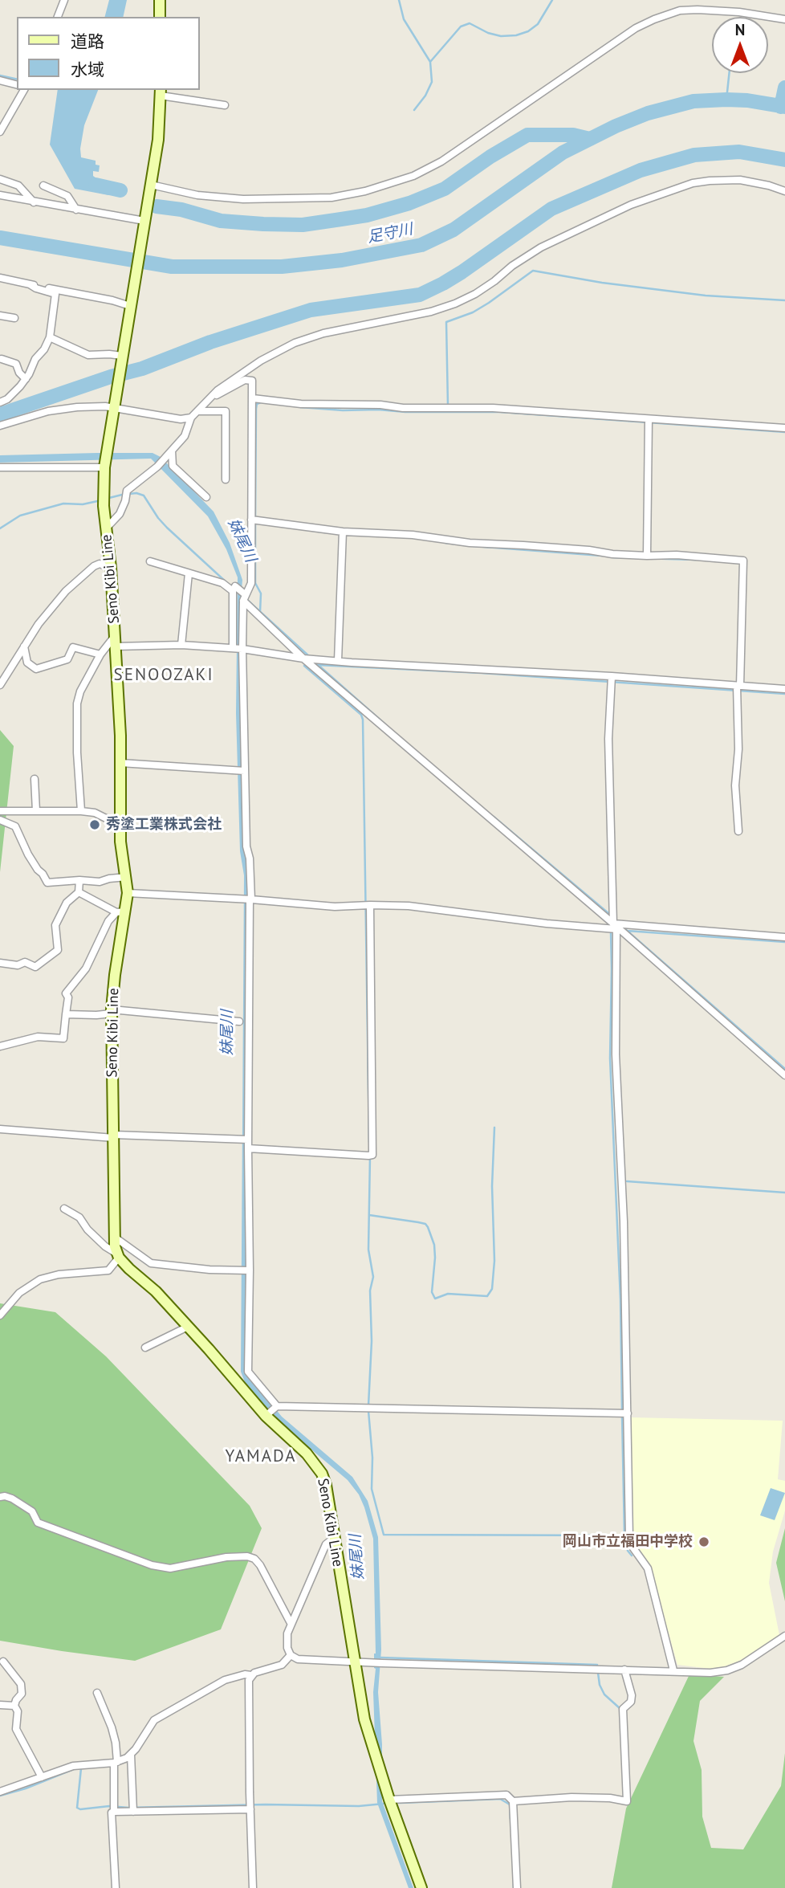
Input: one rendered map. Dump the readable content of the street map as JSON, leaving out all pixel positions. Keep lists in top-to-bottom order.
{
  "streets": {
    "main road": ["Seno Kibi Line"]
  },
  "districts": ["SENOOZAKI", "YAMADA"],
  "water": ["足守川", "妹尾川"],
  "places": ["秀塗工業株式会社", "岡山市立福田中学校"],
  "legend": ["道路", "水域"],
  "north": "top"
}
